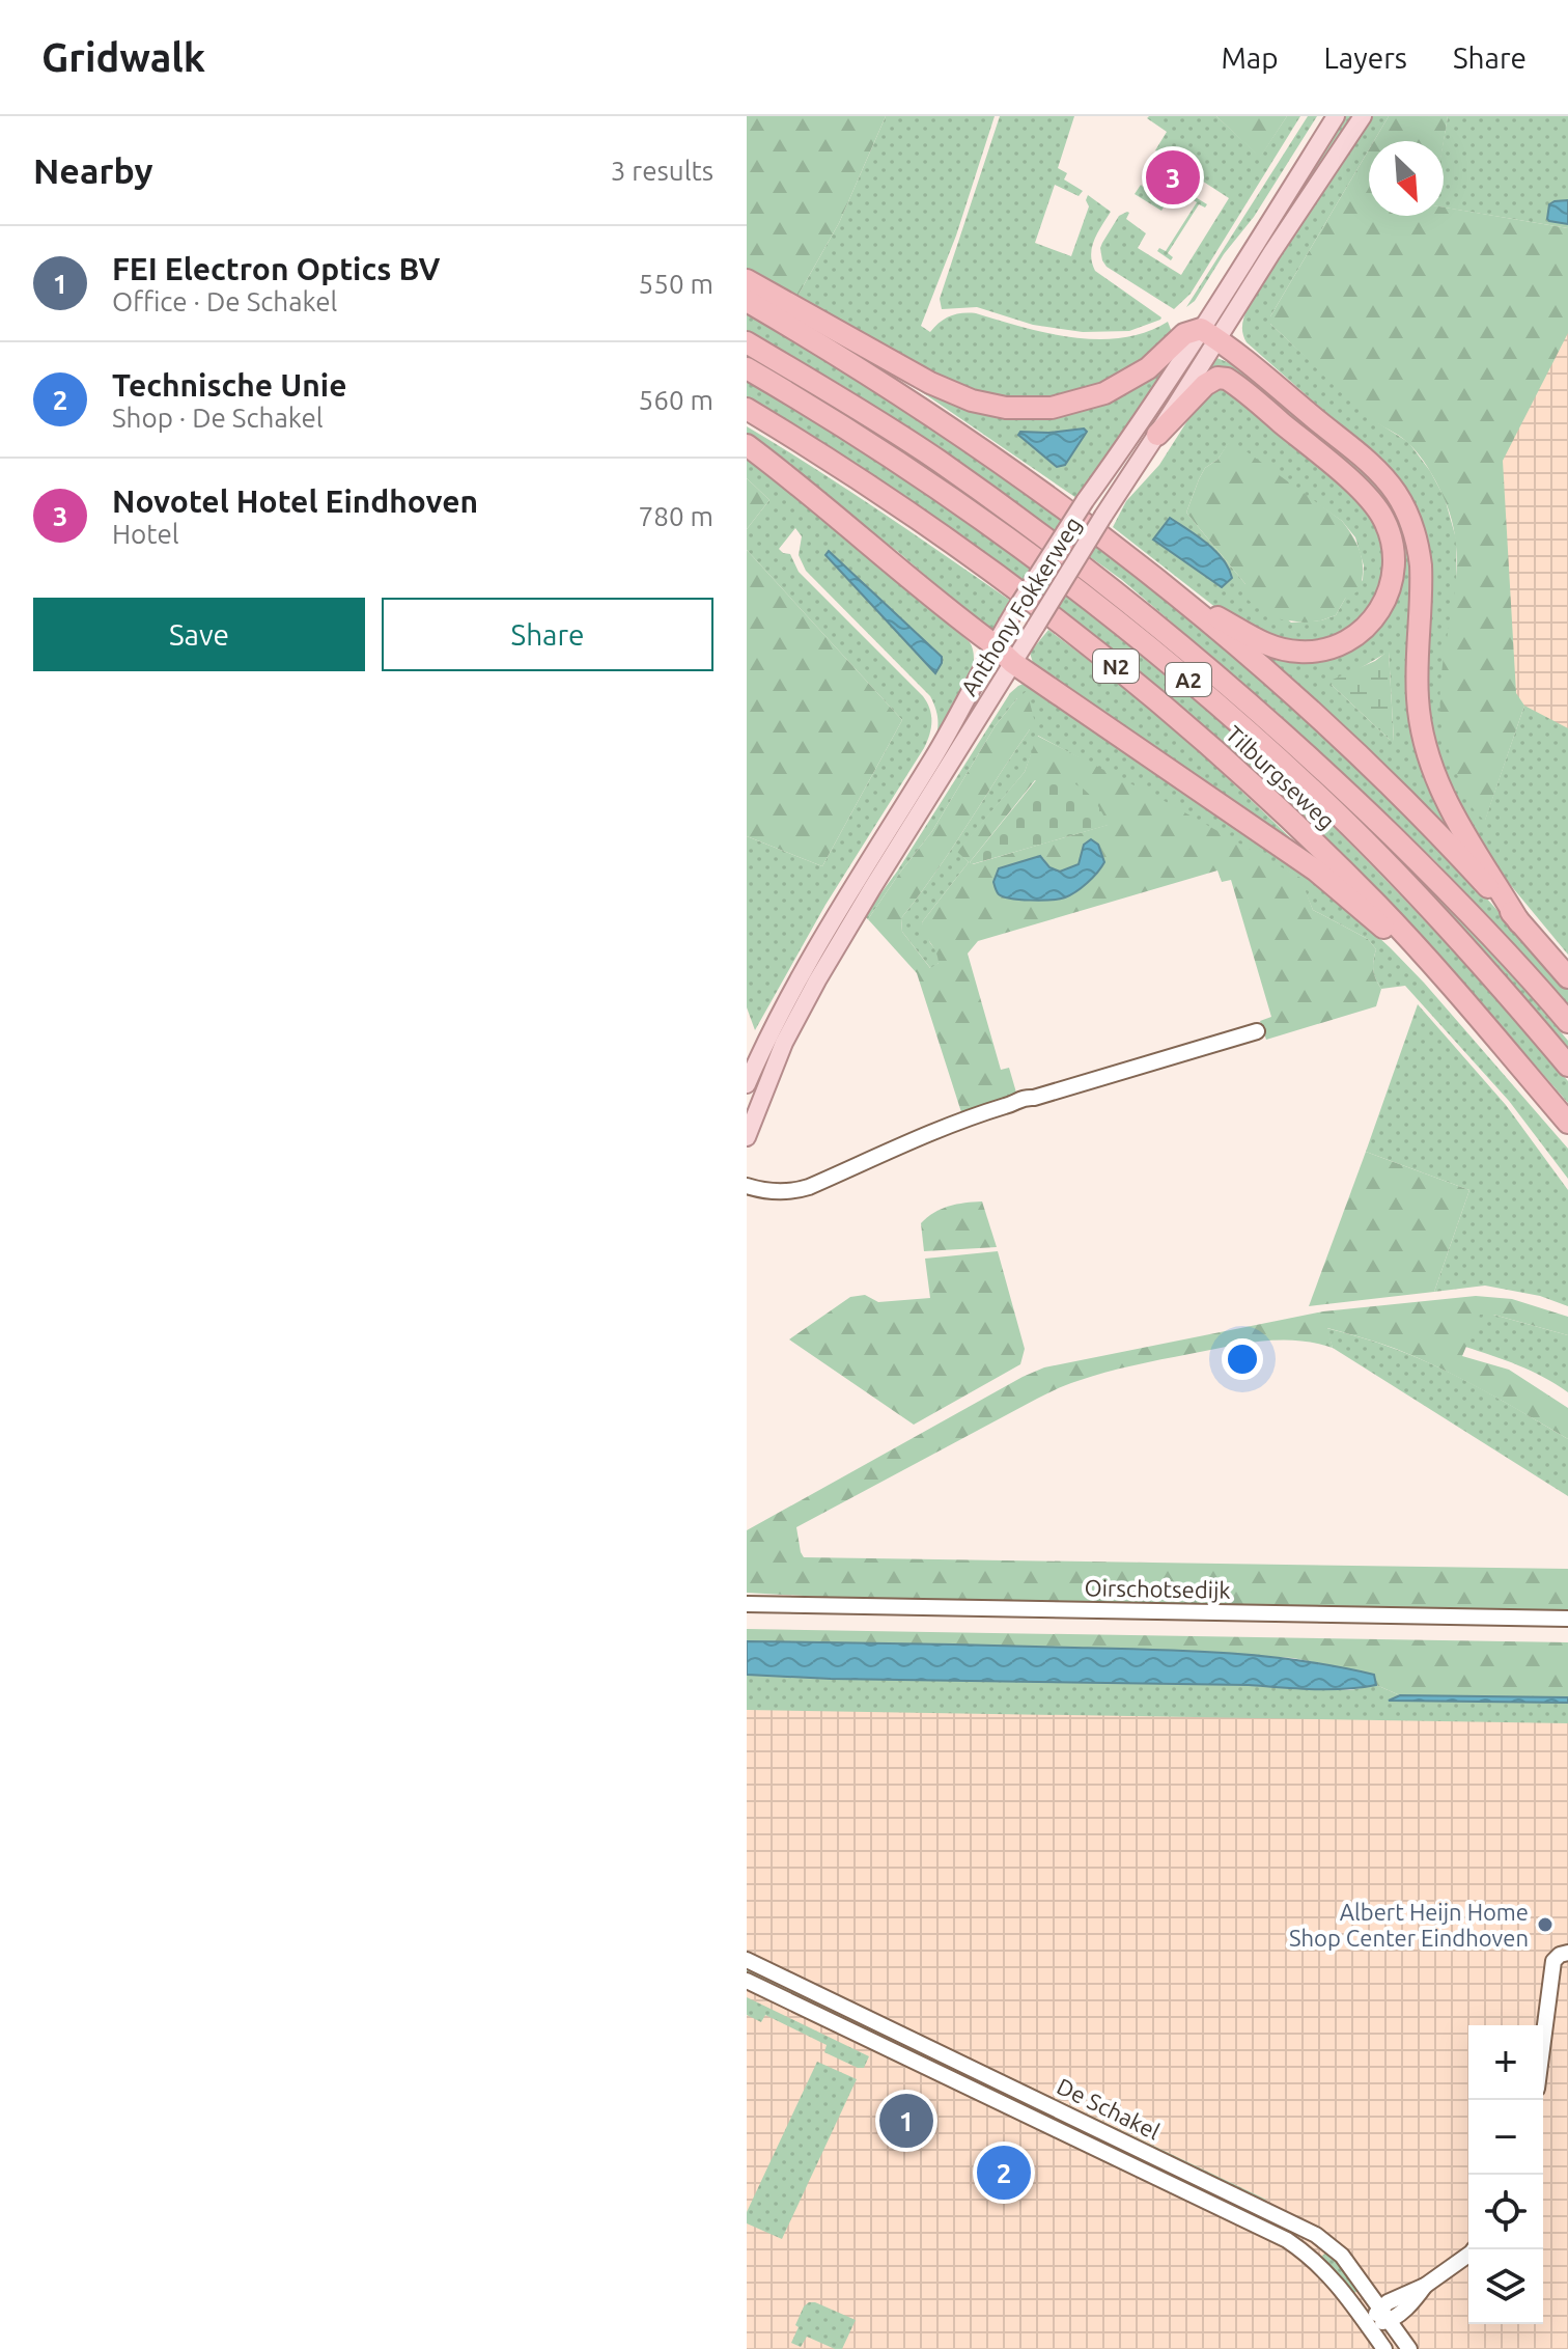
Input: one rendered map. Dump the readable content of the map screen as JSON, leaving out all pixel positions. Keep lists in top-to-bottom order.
{
  "streets": {
    "highway": ["N2", "A2", "Tilburgseweg"],
    "main road": ["Anthony Fokkerweg"],
    "street": ["Oirschotsedijk", "De Schakel"]
  },
  "crossings": [
    ["Anthony Fokkerweg", "N2"],
    ["N2", "Tilburgseweg"]
  ],
  "places": ["Albert Heijn Home Shop Center Eindhoven"],
  "north": "bottom right",
  "page": {
    "header": "Gridwalk",
    "nav": ["Map", "Layers", "Share"],
    "heading": ["Nearby", "3 results"],
    "pins": ["3", "1", "2"],
    "list": [
      {
        "mark": "1",
        "name": "FEI Electron Optics BV",
        "note": "Office · De Schakel",
        "value": "550 m"
      },
      {
        "mark": "2",
        "name": "Technische Unie",
        "note": "Shop · De Schakel",
        "value": "560 m"
      },
      {
        "mark": "3",
        "name": "Novotel Hotel Eindhoven",
        "note": "Hotel",
        "value": "780 m"
      }
    ],
    "buttons": ["Save", "Share"],
    "map_buttons": ["+", "−"]
  }
}
